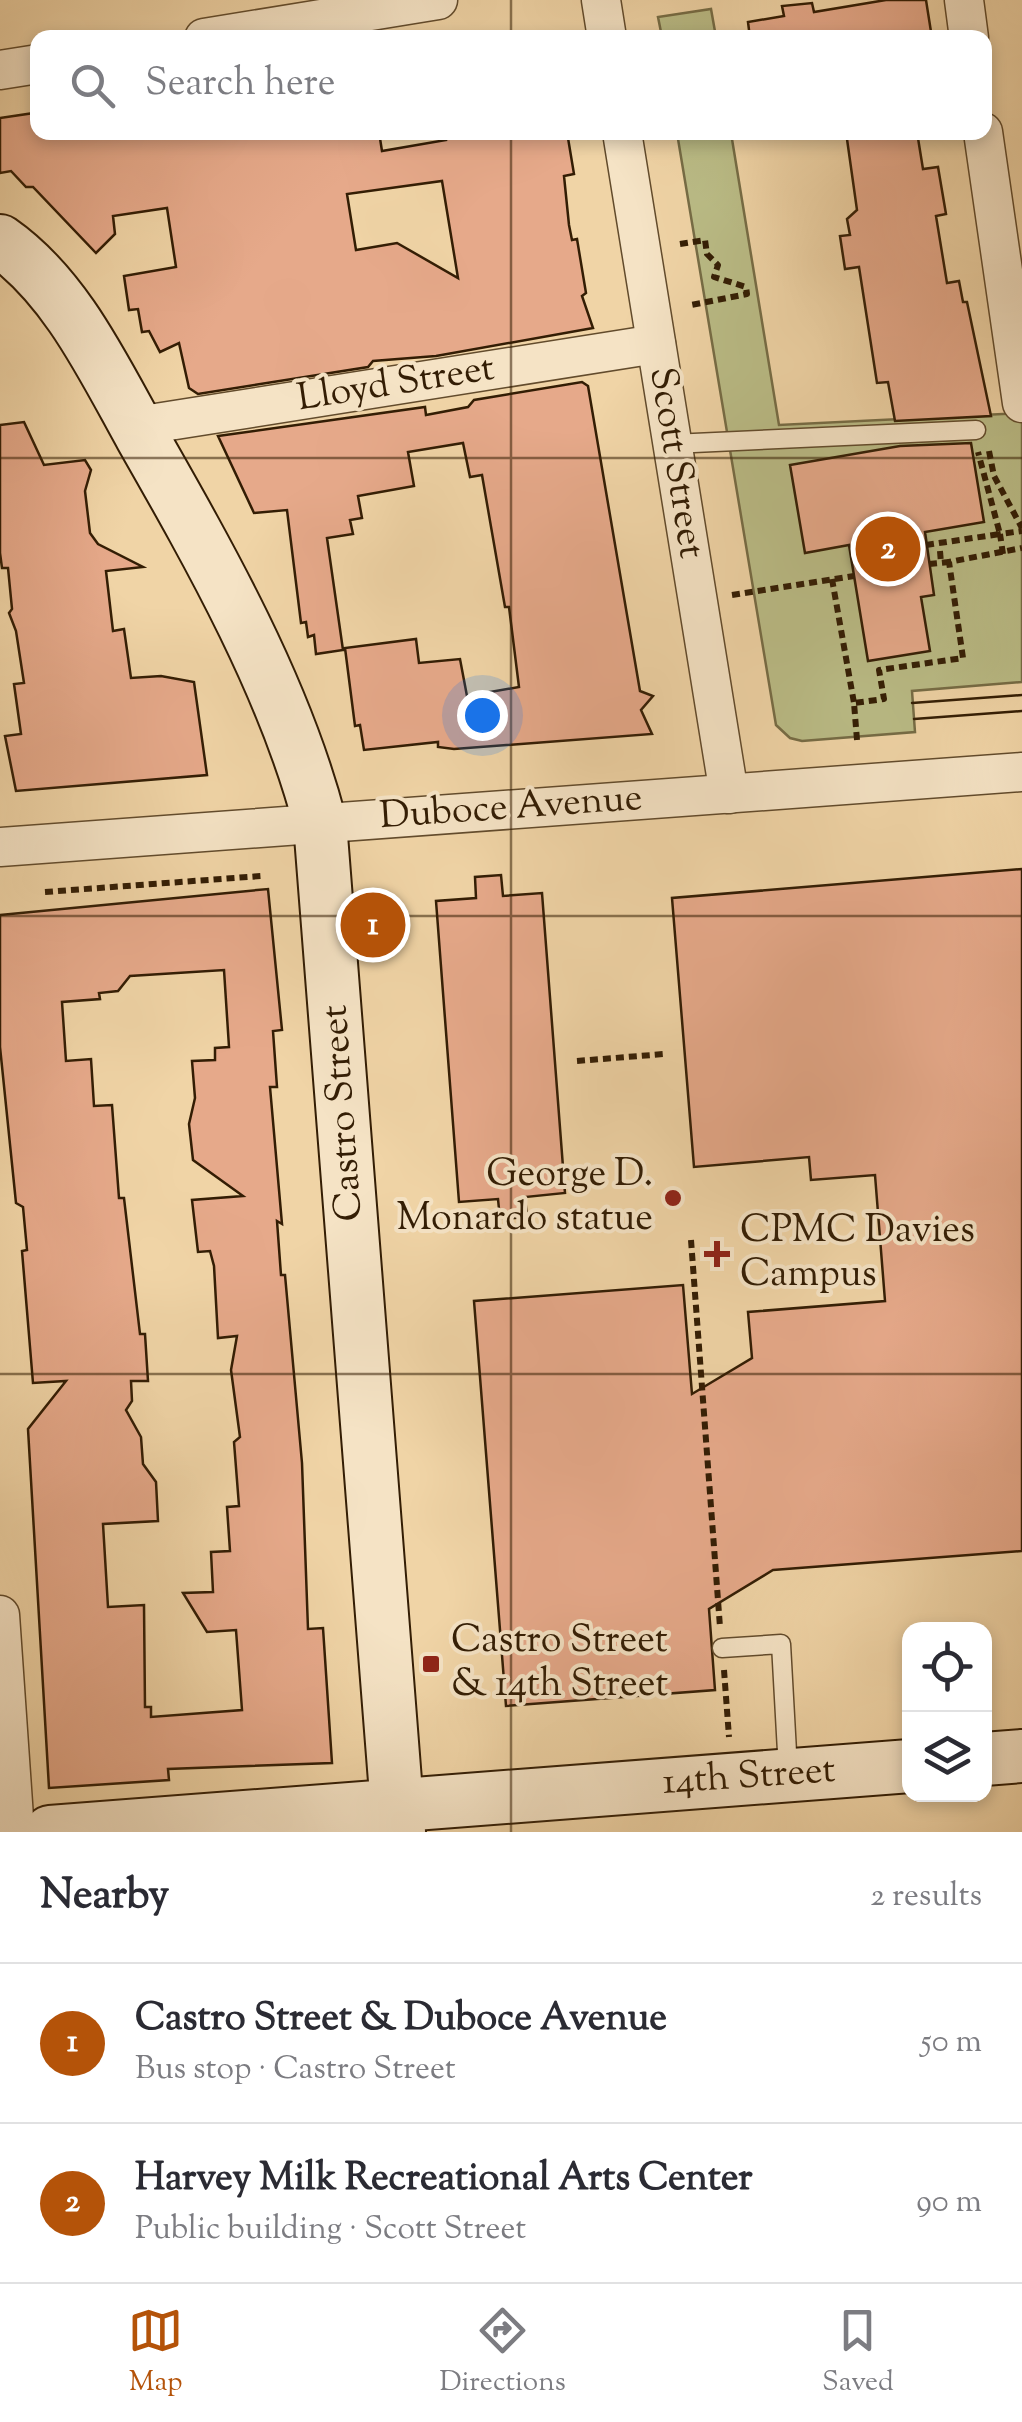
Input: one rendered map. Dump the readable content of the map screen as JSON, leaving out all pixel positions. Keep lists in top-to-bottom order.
{
  "streets": {
    "main road": ["Castro Street", "14th Street"],
    "street": ["Lloyd Street", "Scott Street", "Duboce Avenue"]
  },
  "crossings": [
    ["Lloyd Street", "Scott Street"],
    ["Lloyd Street", "Castro Street"],
    ["Scott Street", "Duboce Avenue"],
    ["Duboce Avenue", "Castro Street"],
    ["Castro Street", "14th Street"]
  ],
  "places": {
    "other": ["George D. Monardo statue"],
    "health": ["CPMC Davies Campus"],
    "transit": ["Castro Street & 14th Street"]
  },
  "page": {
    "search": "Search here",
    "pins": ["2", "1"],
    "heading": ["Nearby", "2 results"],
    "list": [
      {
        "mark": "1",
        "name": "Castro Street & Duboce Avenue",
        "note": "Bus stop · Castro Street",
        "value": "50 m"
      },
      {
        "mark": "2",
        "name": "Harvey Milk Recreational Arts Center",
        "note": "Public building · Scott Street",
        "value": "90 m"
      }
    ],
    "nav": ["Map", "Directions", "Saved"]
  }
}
